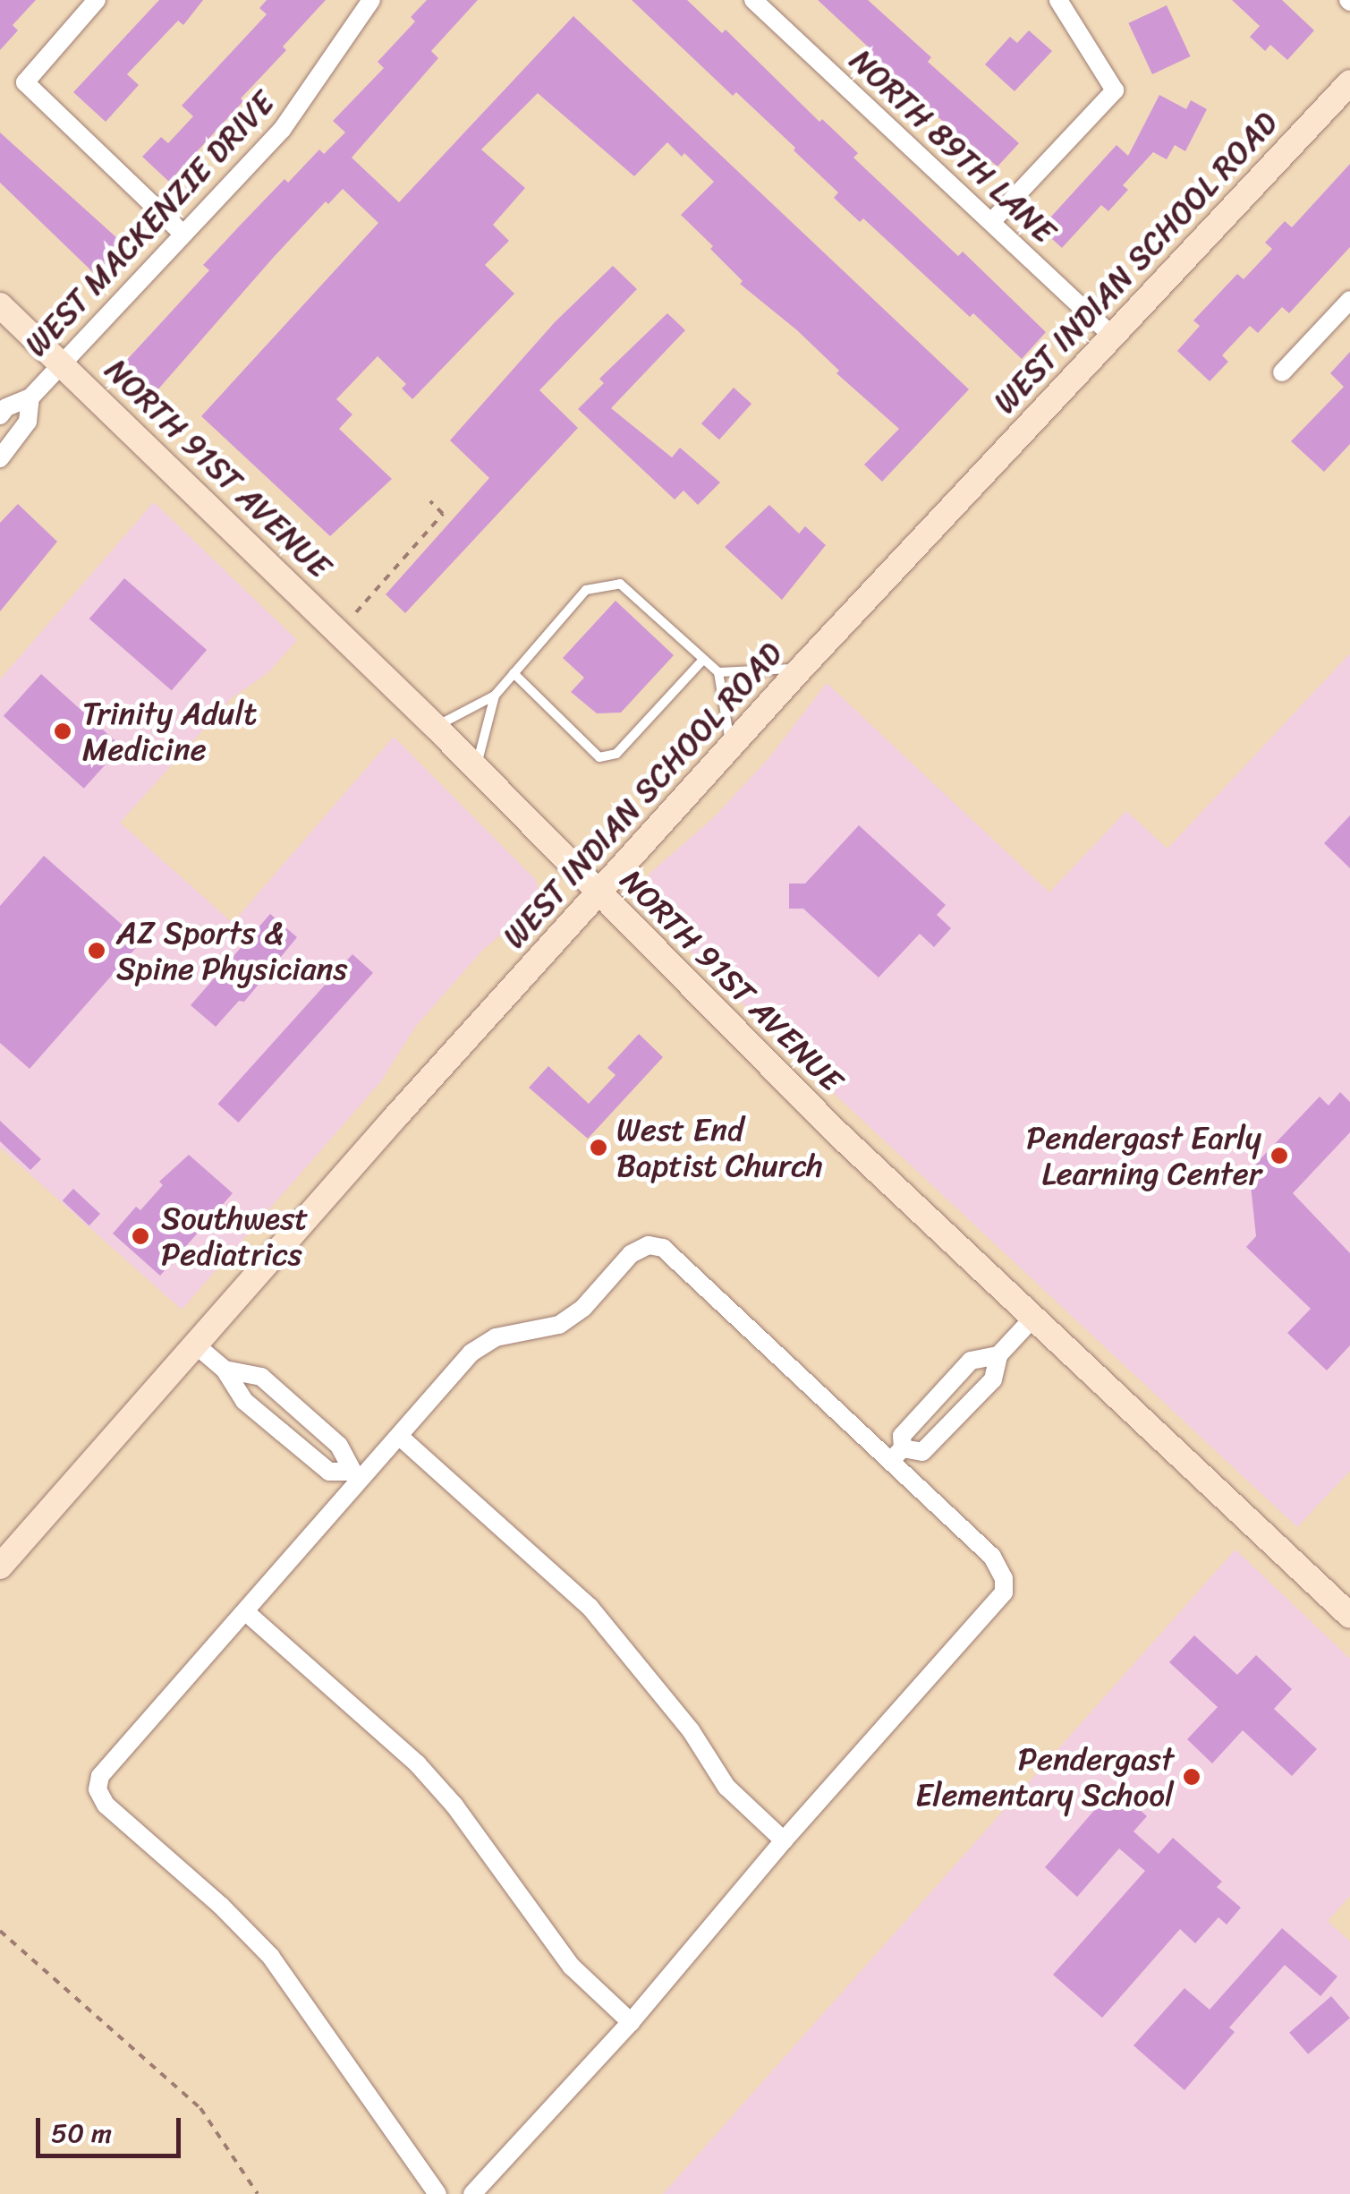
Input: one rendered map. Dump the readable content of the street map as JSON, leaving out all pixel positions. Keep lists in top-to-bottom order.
{
  "streets": {
    "main road": ["WEST INDIAN SCHOOL ROAD", "NORTH 91ST AVENUE"],
    "street": ["NORTH 89TH LANE", "WEST MACKENZIE DRIVE"]
  },
  "crossings": [
    ["NORTH 89TH LANE", "WEST INDIAN SCHOOL ROAD"],
    ["WEST MACKENZIE DRIVE", "NORTH 91ST AVENUE"],
    ["WEST INDIAN SCHOOL ROAD", "NORTH 91ST AVENUE"]
  ],
  "places": [
    "Trinity Adult Medicine",
    "AZ Sports & Spine Physicians",
    "West End Baptist Church",
    "Pendergast Early Learning Center",
    "Southwest Pediatrics",
    "Pendergast Elementary School"
  ],
  "scale_bar": "50 m"
}
